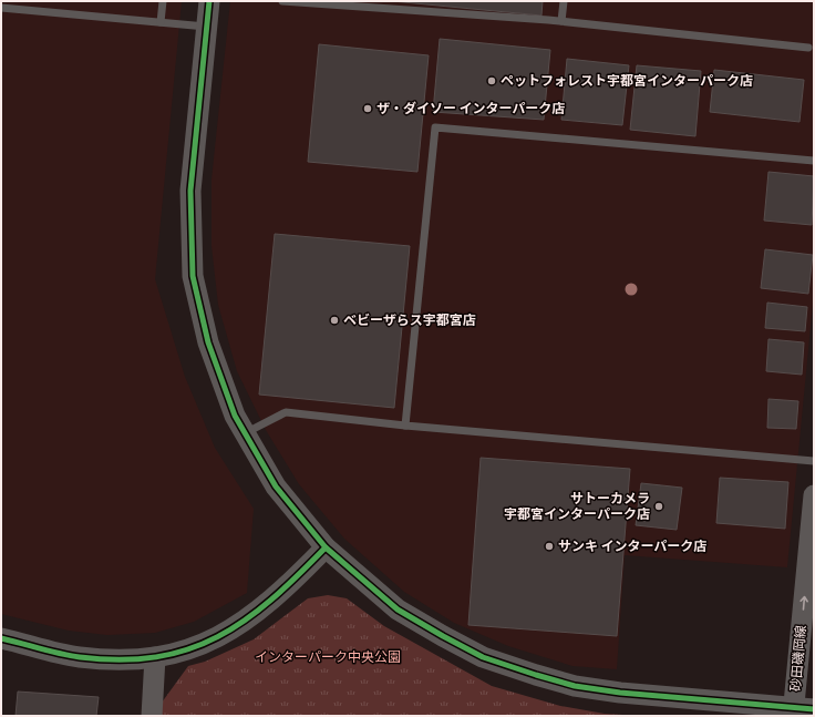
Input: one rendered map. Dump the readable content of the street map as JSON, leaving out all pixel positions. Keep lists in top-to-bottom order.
{
  "streets": {
    "street": ["砂田磯岡線"]
  },
  "one_way": ["砂田磯岡線"],
  "parks": ["インターパーク中央公園"],
  "places": [
    "ペットフォレスト宇都宮インターパーク店",
    "ザ・ダイソー インターパーク店",
    "ベビーザらス宇都宮店",
    "サトーカメラ 宇都宮インターパーク店",
    "サンキ インターパーク店"
  ]
}
